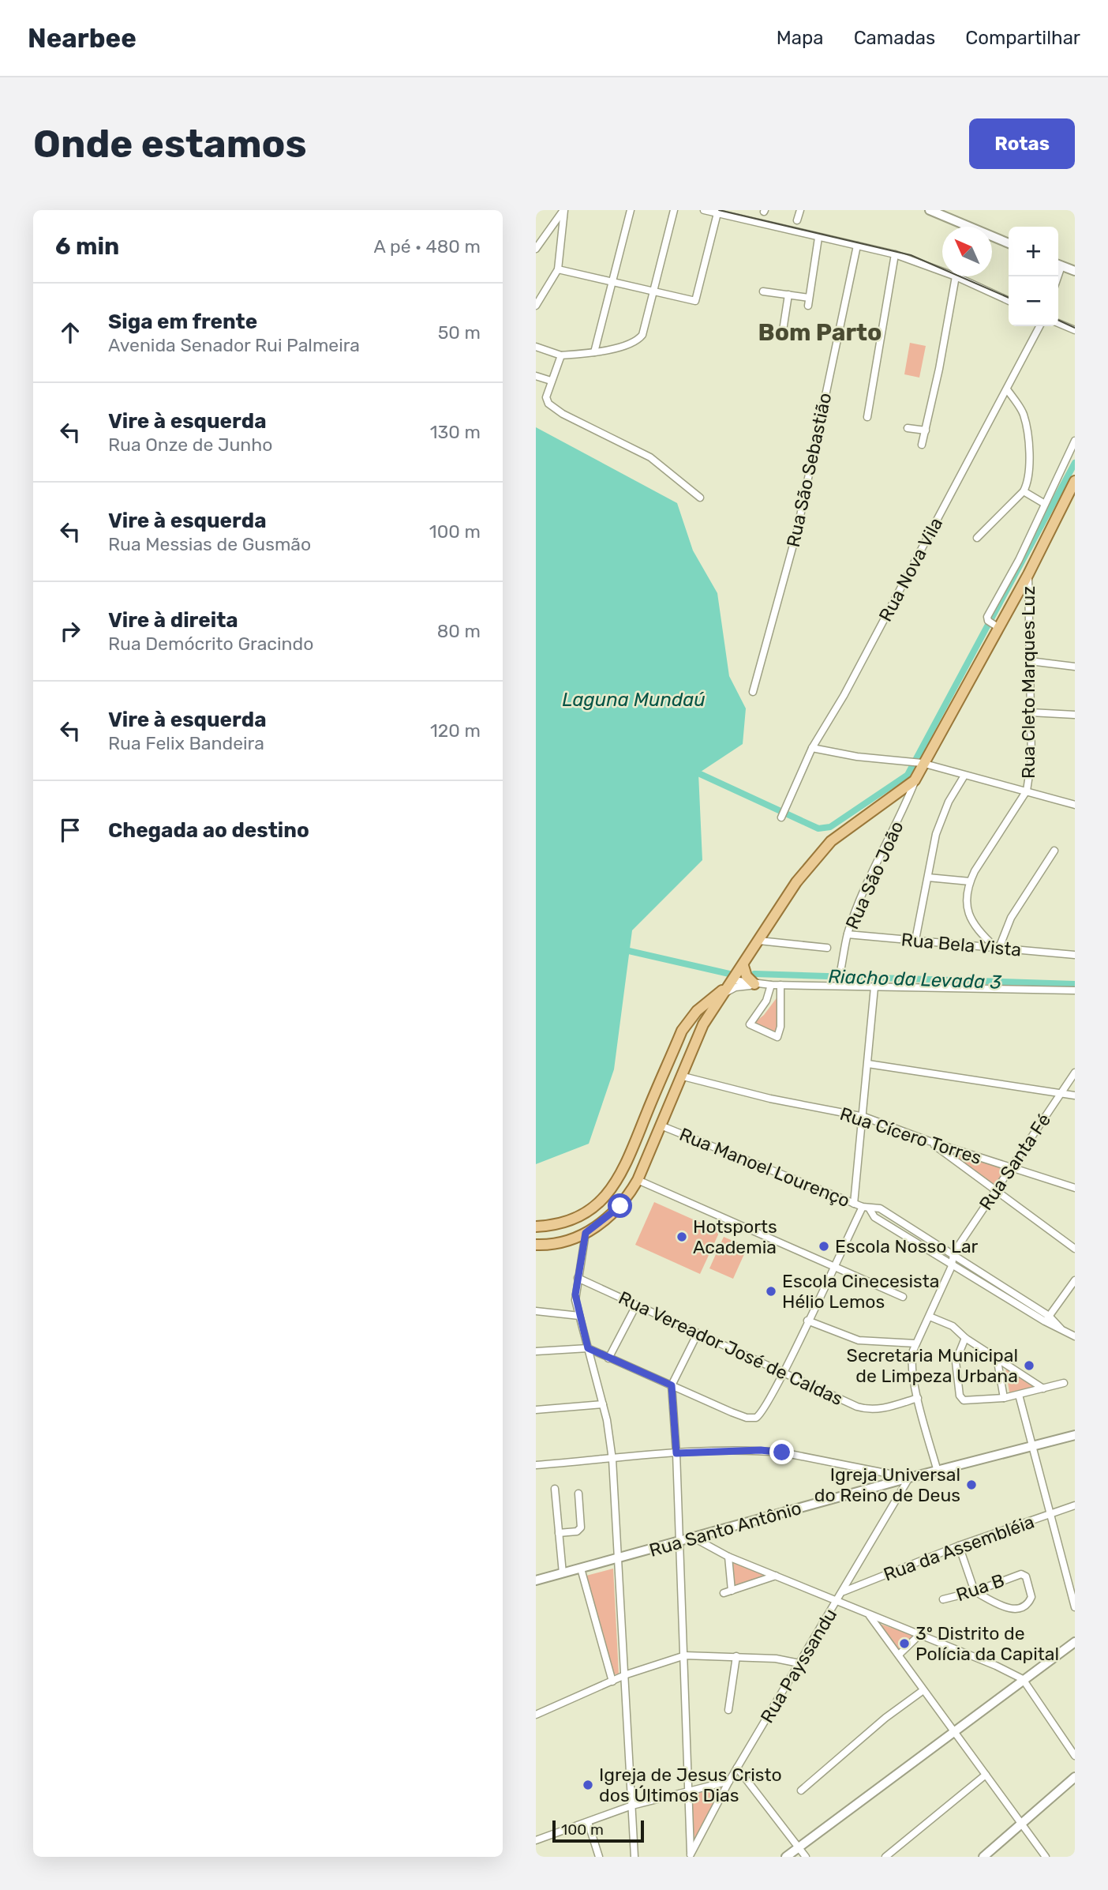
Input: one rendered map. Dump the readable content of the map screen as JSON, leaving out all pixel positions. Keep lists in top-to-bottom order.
{
  "streets": {
    "street": [
      "Rua São Sebastião",
      "Rua Nova Vila",
      "Rua Cleto Marques Luz",
      "Rua São João",
      "Rua Bela Vista",
      "Rua Cícero Torres",
      "Rua Santa Fé",
      "Rua Manoel Lourenço",
      "Rua Vereador José de Caldas",
      "Rua Santo Antônio",
      "Rua da Assembléia",
      "Rua B",
      "Rua Payssandu"
    ]
  },
  "crossings": [
    ["Rua São João", "Rua Bela Vista"],
    ["Rua Cícero Torres", "Rua Santa Fé"],
    ["Rua Santa Fé", "Rua Manoel Lourenço"],
    ["Rua Santa Fé", "Rua Vereador José de Caldas"],
    ["Rua Santa Fé", "Rua Santo Antônio"],
    ["Rua Santo Antônio", "Rua Payssandu"],
    ["Rua da Assembléia", "Rua Payssandu"]
  ],
  "districts": ["Bom Parto"],
  "water": ["Laguna Mundaú", "Riacho da Levada 3"],
  "places": [
    "Hotsports Academia",
    "Escola Nosso Lar",
    "Escola Cinecesista Hélio Lemos",
    "Secretaria Municipal de Limpeza Urbana",
    "Igreja Universal do Reino de Deus",
    "3º Distrito de Polícia da Capital",
    "Igreja de Jesus Cristo dos Últimos Dias"
  ],
  "scale_bar": "100 m",
  "north": "top left",
  "page": {
    "header": "Nearbee",
    "nav": ["Mapa", "Camadas", "Compartilhar"],
    "buttons": "Rotas",
    "title": "Onde estamos",
    "heading": ["6 min", "A pé · 480 m"],
    "map_buttons": ["+", "−"],
    "list": [
      ["Siga em frente", "Avenida Senador Rui Palmeira", "50 m"],
      ["Vire à esquerda", "Rua Onze de Junho", "130 m"],
      ["Vire à esquerda", "Rua Messias de Gusmão", "100 m"],
      ["Vire à direita", "Rua Demócrito Gracindo", "80 m"],
      ["Vire à esquerda", "Rua Felix Bandeira", "120 m"],
      "Chegada ao destino"
    ],
    "scale": "100 m"
  }
}
